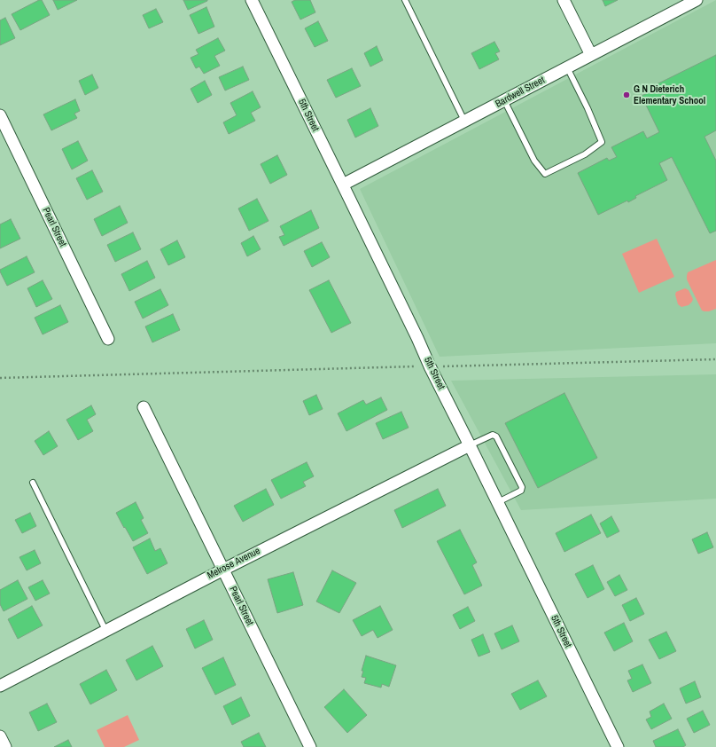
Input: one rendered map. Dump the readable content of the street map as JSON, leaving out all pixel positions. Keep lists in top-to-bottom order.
{
  "streets": {
    "street": [
      "Bardwell Street",
      "5th Street",
      "Pearl Street",
      "Melrose Avenue"
    ]
  },
  "crossings": [
    ["Bardwell Street", "5th Street"],
    ["5th Street", "Melrose Avenue"],
    ["Pearl Street", "Melrose Avenue"]
  ],
  "places": ["G N Dieterich Elementary School"]
}
